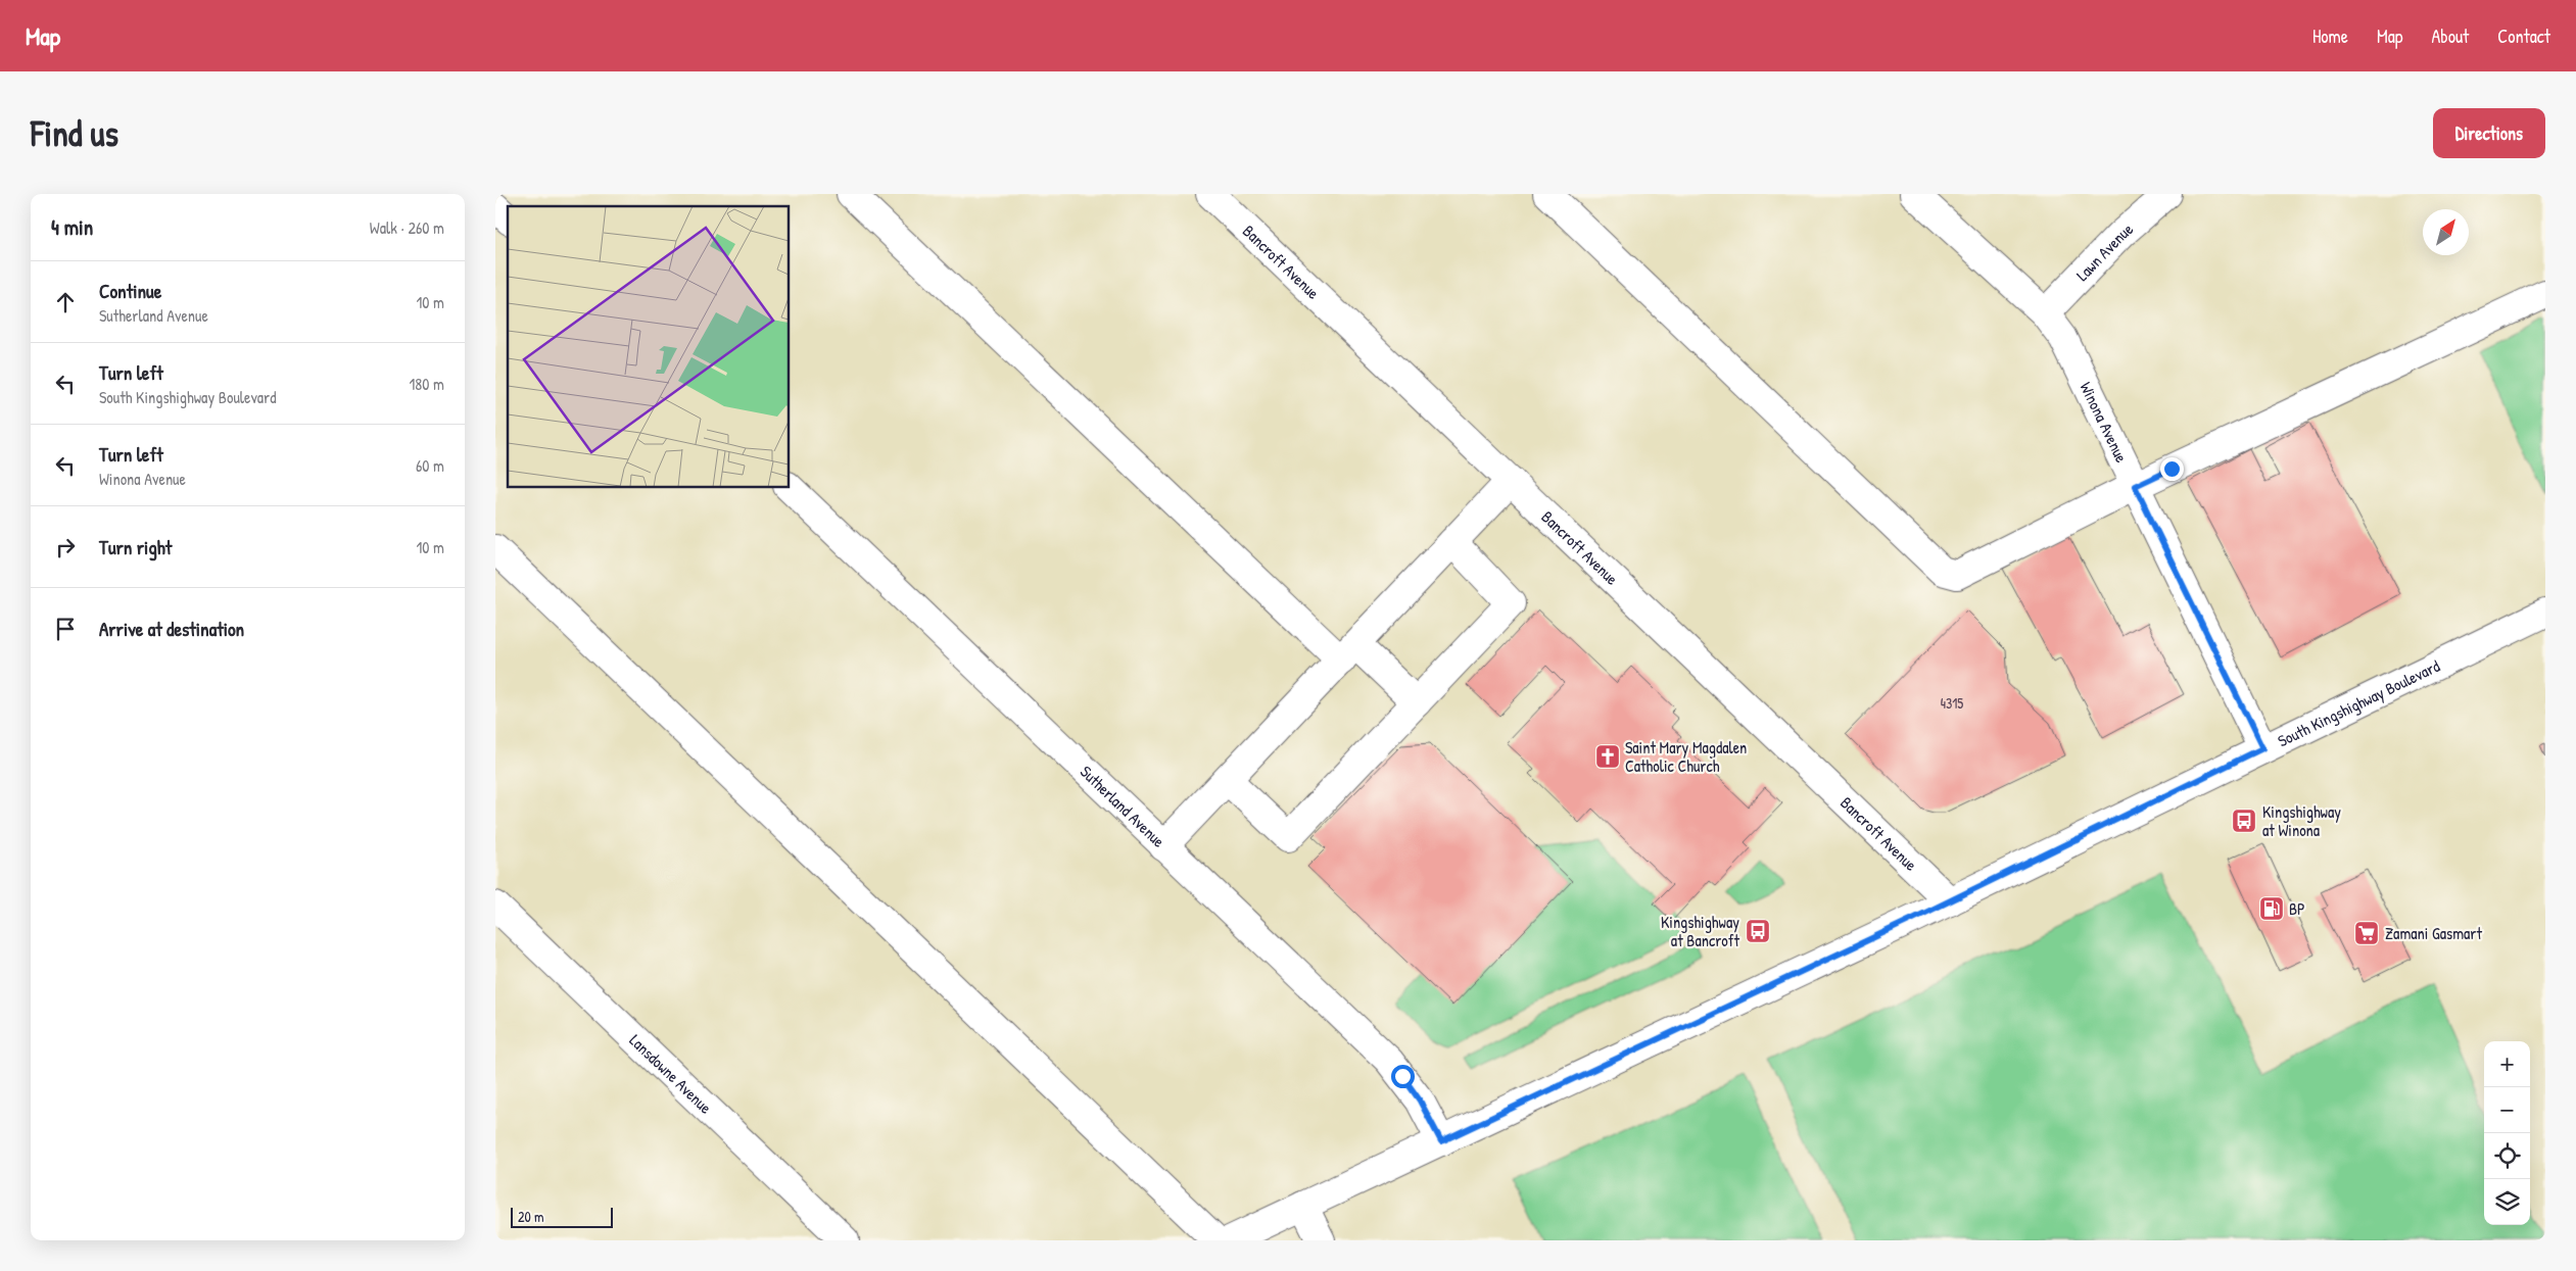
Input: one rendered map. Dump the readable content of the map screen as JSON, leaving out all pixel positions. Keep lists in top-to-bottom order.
{
  "streets": {
    "street": [
      "Lawn Avenue",
      "Bancroft Avenue",
      "Winona Avenue",
      "South Kingshighway Boulevard",
      "Sutherland Avenue",
      "Lansdowne Avenue"
    ]
  },
  "crossings": [
    ["Lawn Avenue", "Winona Avenue"],
    ["Bancroft Avenue", "South Kingshighway Boulevard"],
    ["Winona Avenue", "South Kingshighway Boulevard"],
    ["South Kingshighway Boulevard", "Sutherland Avenue"]
  ],
  "places": {
    "church": ["Saint Mary Magdalen Catholic Church"],
    "bus stop": ["Kingshighway at Winona", "Kingshighway at Bancroft"],
    "fuel station": ["BP"],
    "supermarket": ["Zamani Gasmart"]
  },
  "house_numbers": ["4315"],
  "scale_bar": "20 m",
  "north": "top right",
  "page": {
    "header": "Map",
    "nav": [
      "Home",
      "Map",
      "About",
      "Contact"
    ],
    "buttons": "Directions",
    "title": "Find us",
    "heading": ["4 min", "Walk · 260 m"],
    "list": [
      ["Continue", "Sutherland Avenue", "10 m"],
      ["Turn left", "South Kingshighway Boulevard", "180 m"],
      ["Turn left", "Winona Avenue", "60 m"],
      ["Turn right", "10 m"],
      "Arrive at destination"
    ],
    "map_buttons": ["+", "−"],
    "scale": "20 m"
  }
}
